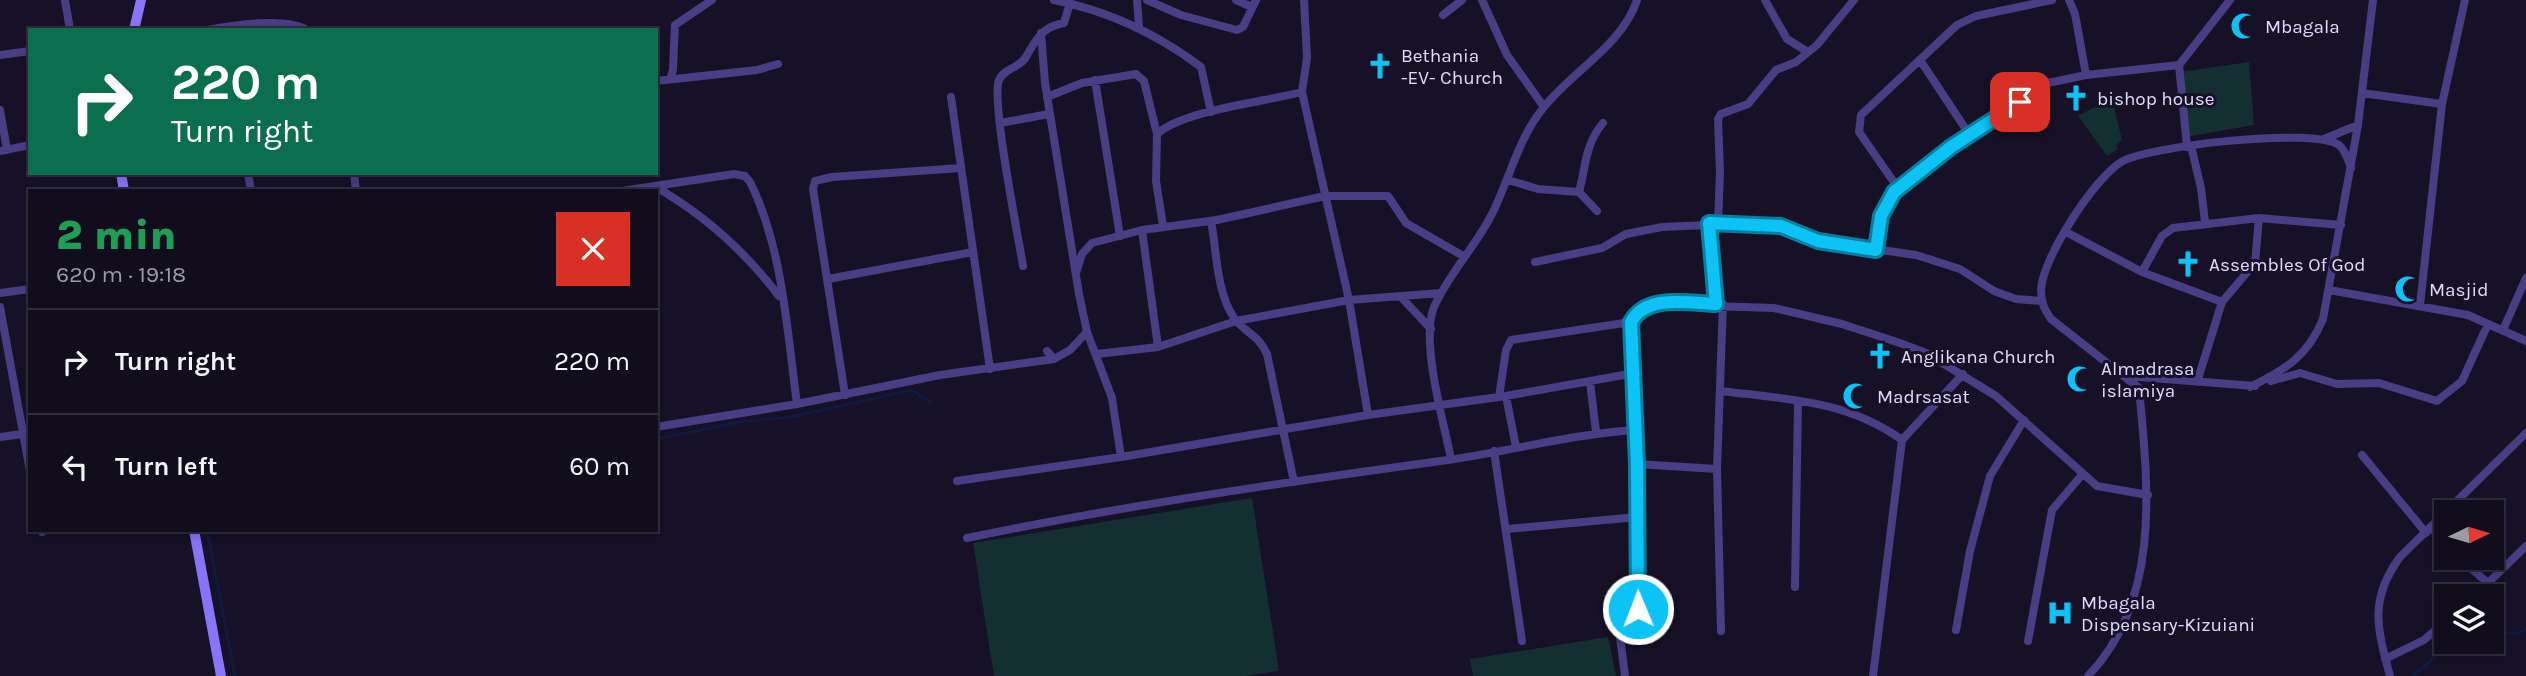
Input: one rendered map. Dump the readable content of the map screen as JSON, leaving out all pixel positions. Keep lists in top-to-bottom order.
{
  "places": {
    "mosque": [
      "Mbagala",
      "Masjid",
      "Almadrasa islamiya",
      "Madrsasat"
    ],
    "church": [
      "Bethania -EV- Church",
      "bishop house",
      "Assembles Of God",
      "Anglikana Church"
    ],
    "hospital": ["Mbagala Dispensary-Kizuiani"]
  },
  "north": "right",
  "page": {
    "turn": ["220 m", "Turn right"],
    "heading": ["2 min", "620 m · 19:18"],
    "list": [
      {
        "name": "Turn right",
        "value": "220 m"
      },
      {
        "name": "Turn left",
        "value": "60 m"
      }
    ]
  }
}
